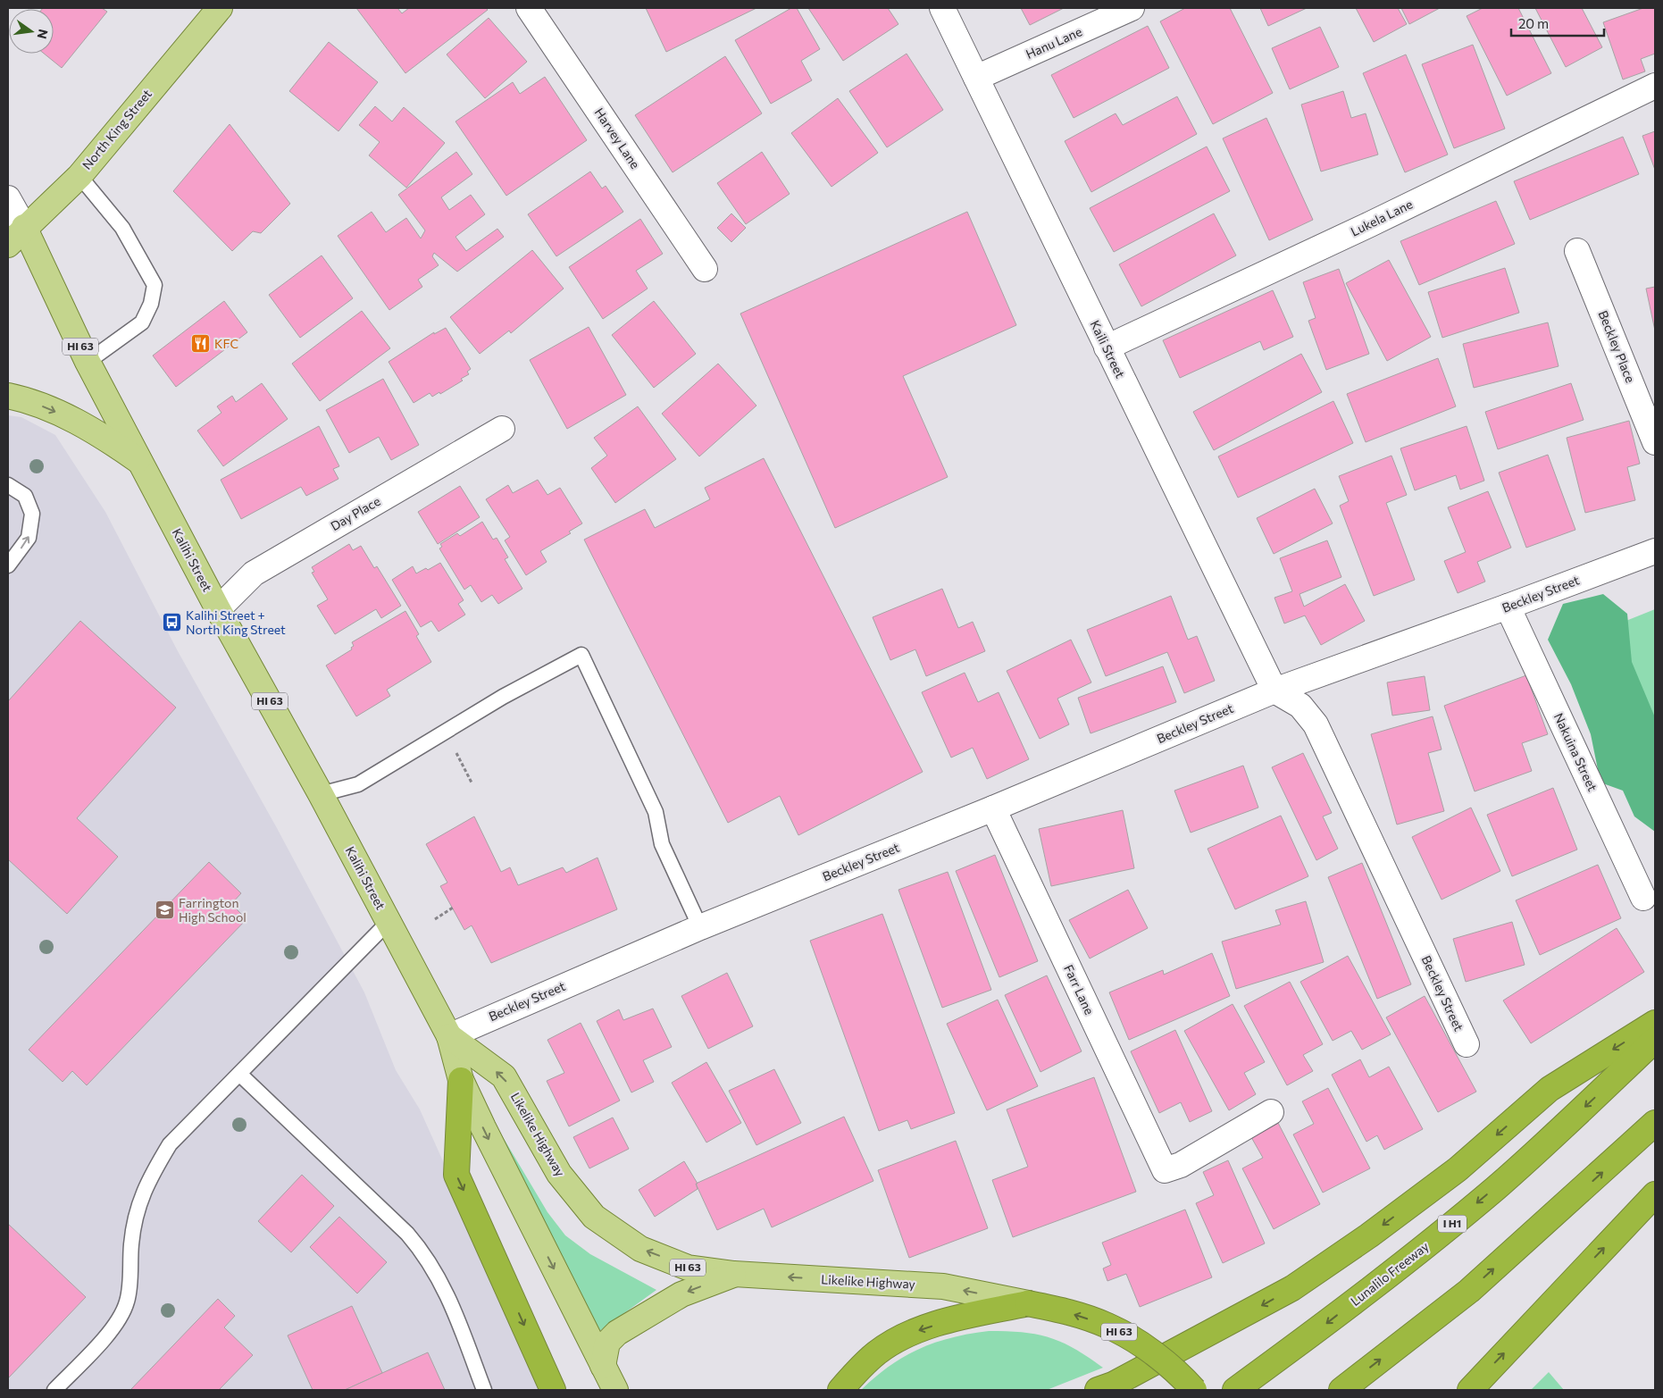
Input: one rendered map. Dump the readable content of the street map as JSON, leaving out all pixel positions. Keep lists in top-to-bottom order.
{
  "streets": {
    "highway": [
      "HI 63",
      "Likelike Highway",
      "I H1",
      "Lunalilo Freeway"
    ],
    "main road": ["North King Street", "Kalihi Street"],
    "street": [
      "Hanu Lane",
      "Harvey Lane",
      "Lukela Lane",
      "Beckley Place",
      "Kaili Street",
      "Day Place",
      "Beckley Street",
      "Nakuina Street",
      "Farr Lane"
    ]
  },
  "crossings": [
    ["Hanu Lane", "Kaili Street"],
    ["North King Street", "Kalihi Street"],
    ["Lukela Lane", "Kaili Street"],
    ["HI 63", "Kalihi Street"],
    ["HI 63", "Beckley Street"],
    ["HI 63", "Likelike Highway"],
    ["Kaili Street", "Beckley Street"],
    ["Day Place", "Kalihi Street"],
    ["Kalihi Street", "Beckley Street"],
    ["Kalihi Street", "Likelike Highway"],
    ["Beckley Street", "Nakuina Street"],
    ["Beckley Street", "Farr Lane"],
    ["Beckley Street", "Likelike Highway"]
  ],
  "one_way": ["Likelike Highway"],
  "places": {
    "restaurant": ["KFC"],
    "bus stop": ["Kalihi Street + North King Street"],
    "school or university": ["Farrington High School"]
  },
  "scale_bar": "20 m",
  "north": "right"
}
